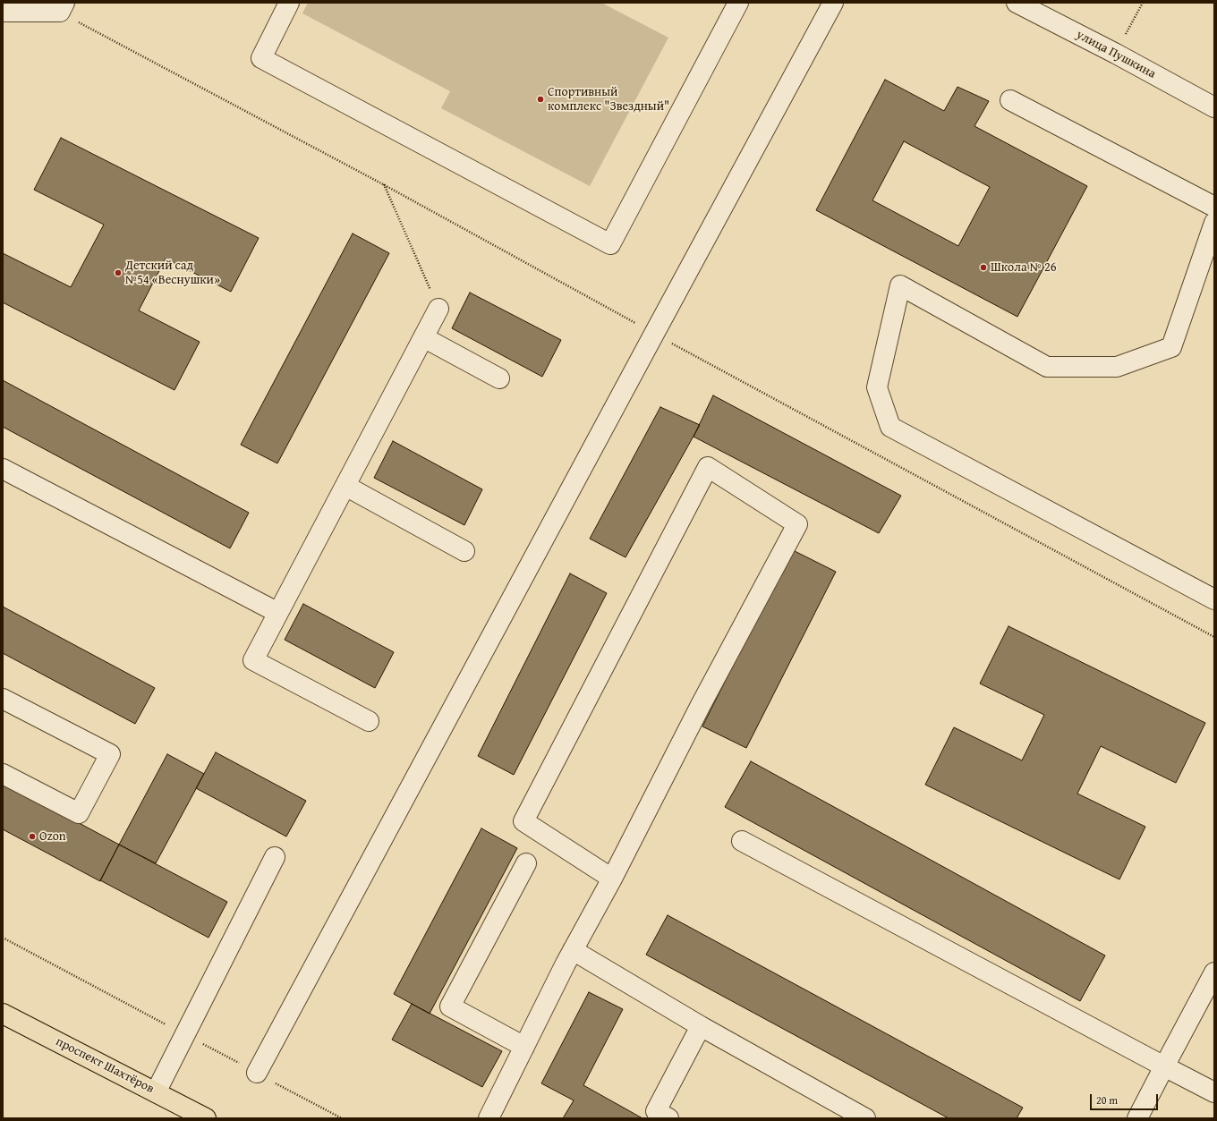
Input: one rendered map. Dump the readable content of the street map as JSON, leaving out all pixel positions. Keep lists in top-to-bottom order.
{
  "streets": {
    "main road": ["проспект Шахтёров"],
    "street": ["улица Пушкина"]
  },
  "places": [
    "Спортивный комплекс \"Звездный\"",
    "Школа № 26",
    "Детский сад №54 «Веснушки»",
    "Ozon"
  ],
  "scale_bar": "20 m"
}
